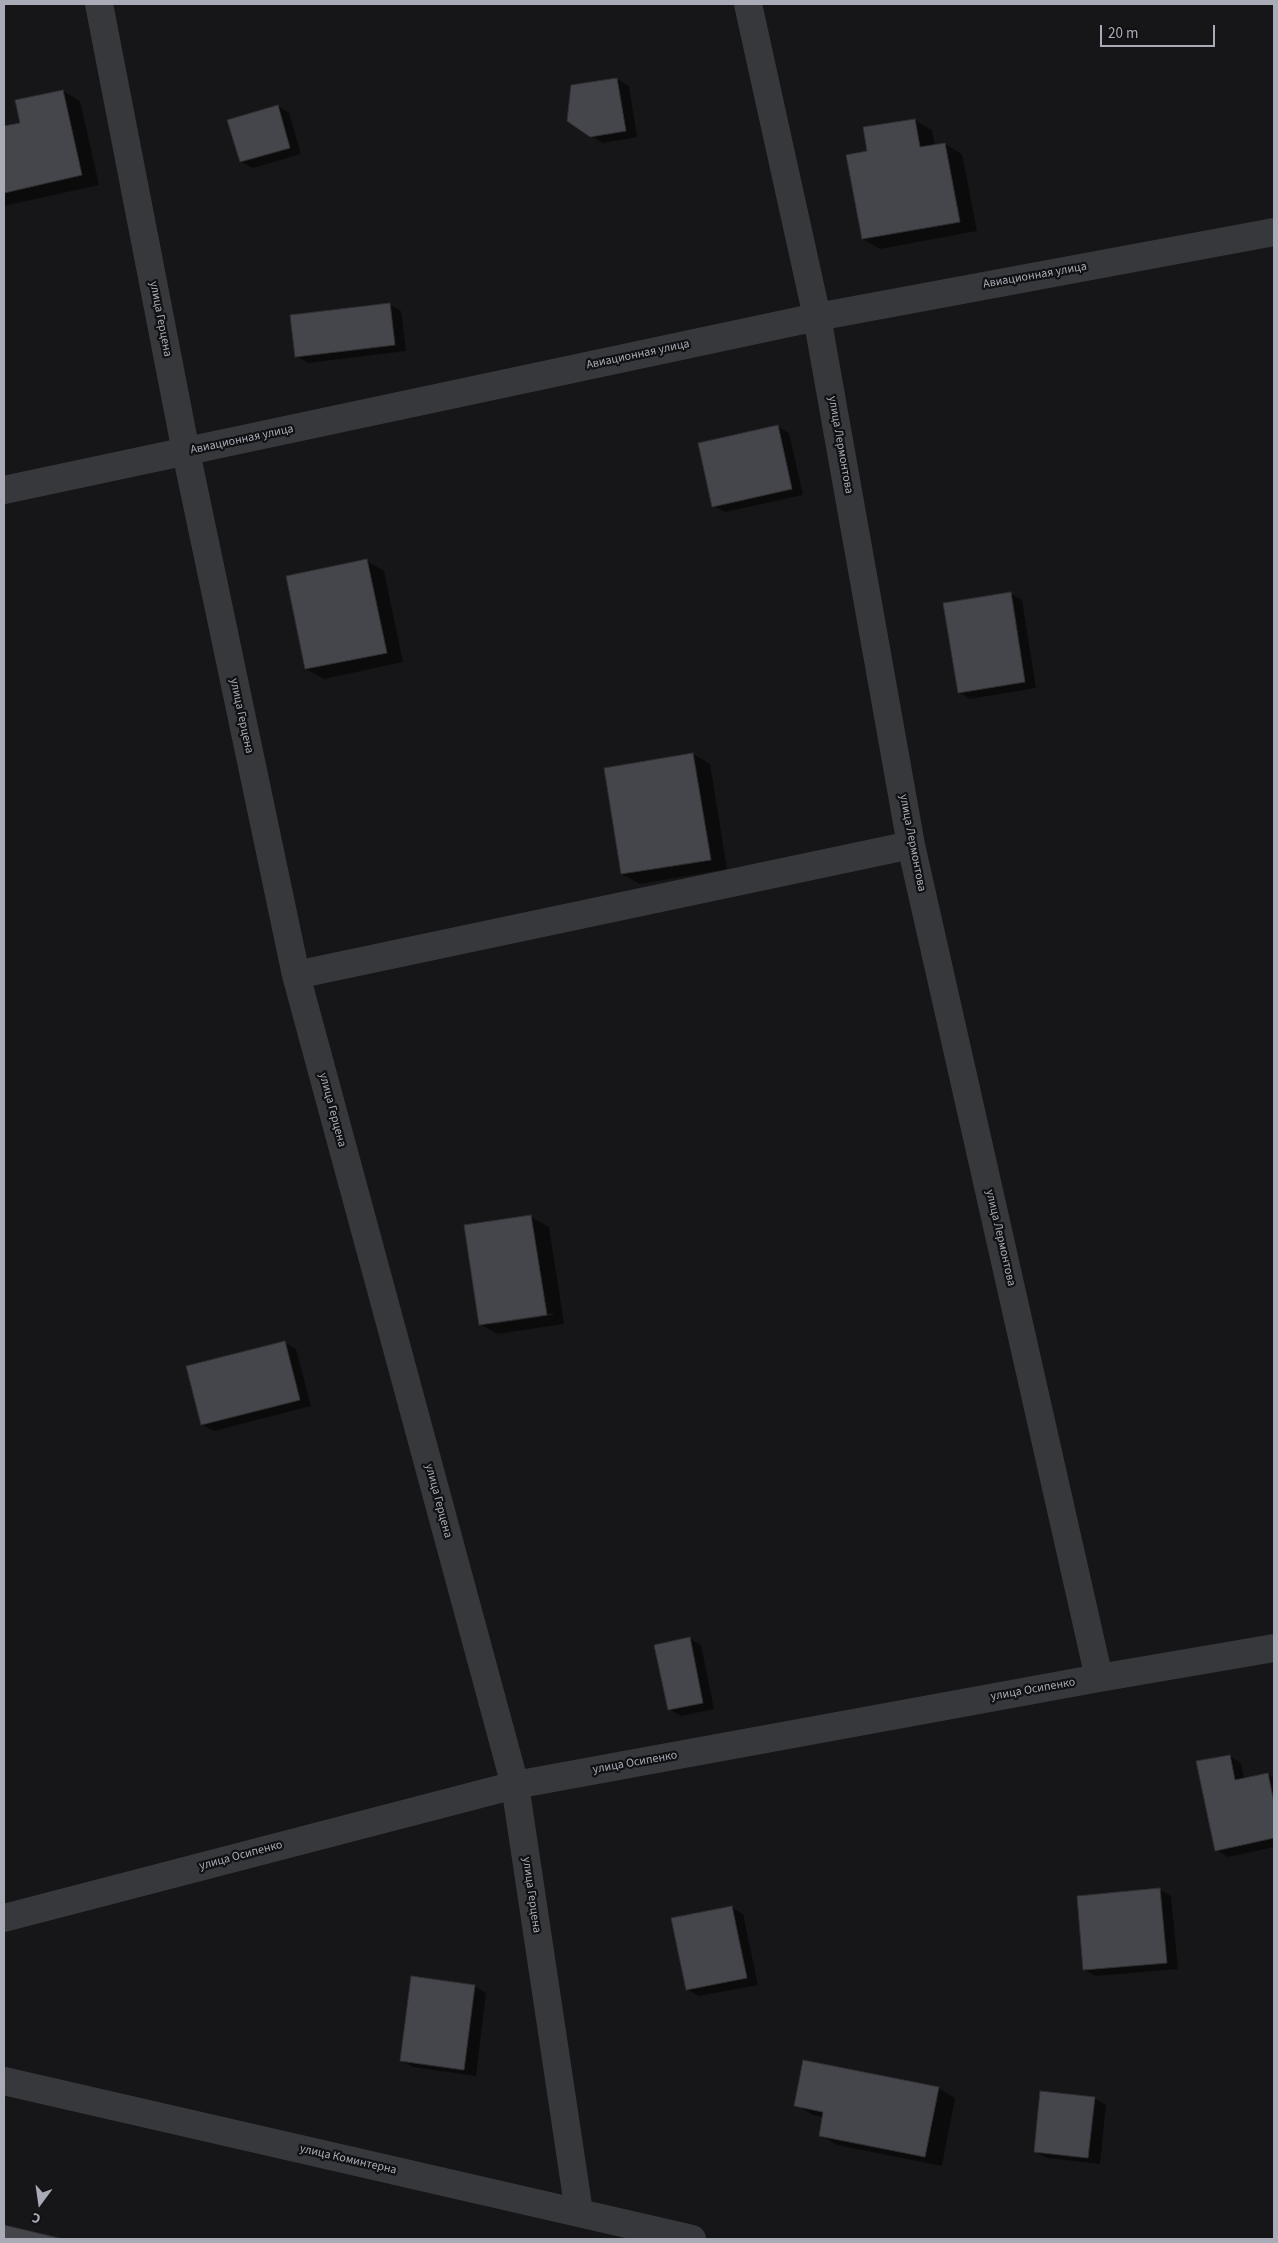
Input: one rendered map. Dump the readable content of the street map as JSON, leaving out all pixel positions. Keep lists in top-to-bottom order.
{
  "streets": {
    "street": [
      "Авиационная улица",
      "улица Герцена",
      "улица Лермонтова",
      "улица Осипенко",
      "улица Коминтерна"
    ]
  },
  "crossings": [
    ["Авиационная улица", "улица Герцена"],
    ["Авиационная улица", "улица Лермонтова"],
    ["улица Герцена", "улица Осипенко"],
    ["улица Герцена", "улица Коминтерна"],
    ["улица Лермонтова", "улица Осипенко"]
  ],
  "scale_bar": "20 m",
  "north": "bottom"
}
